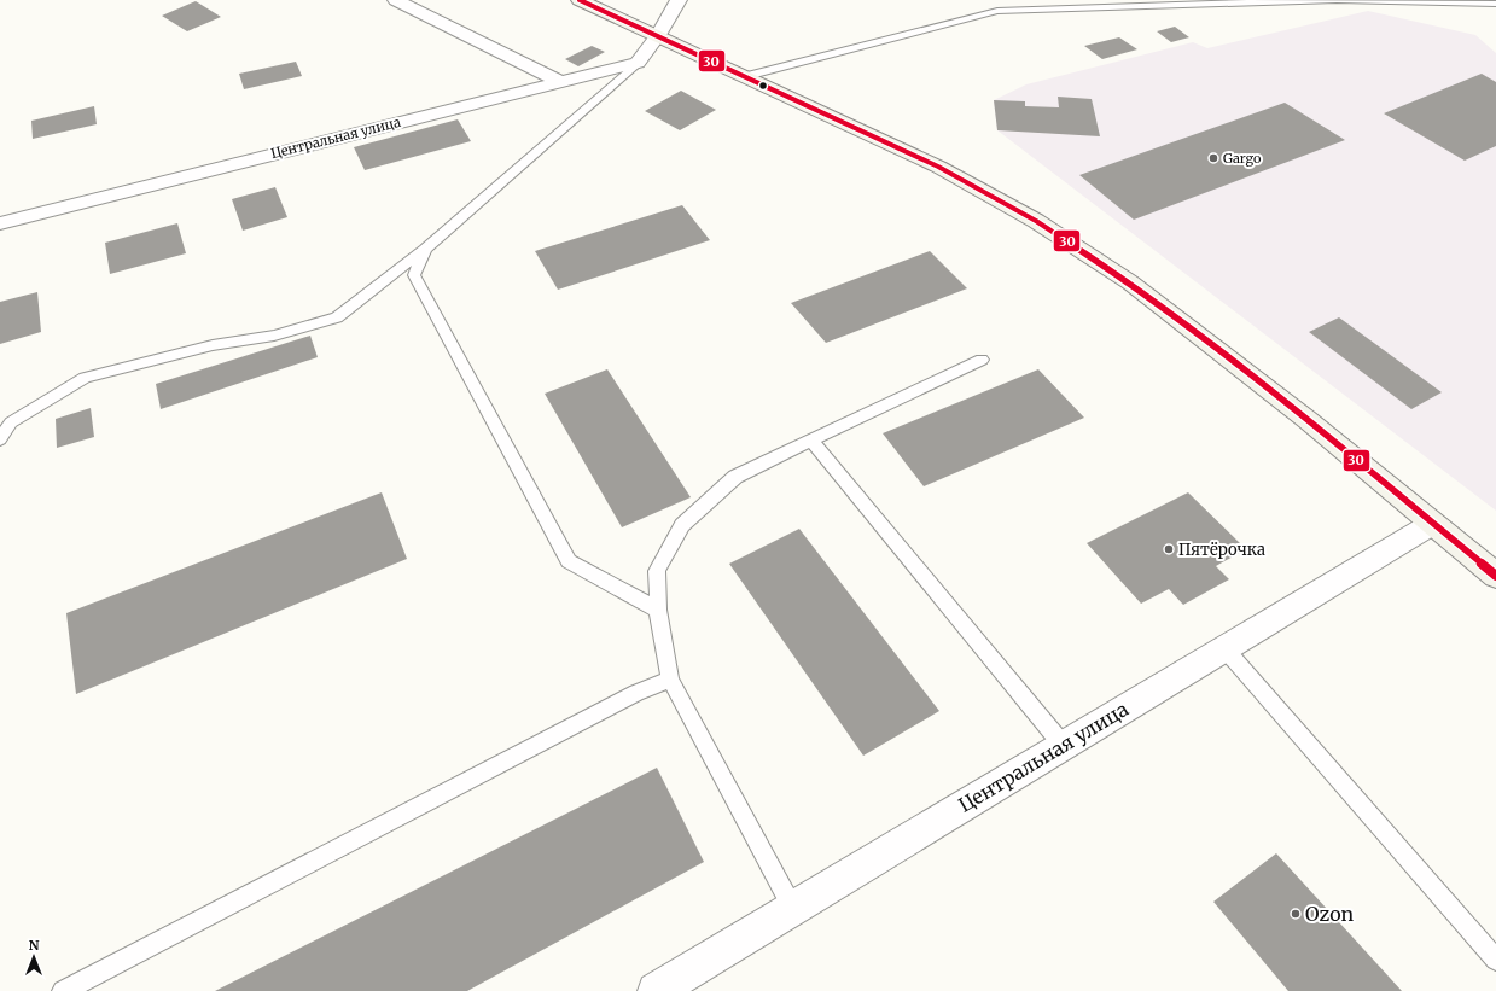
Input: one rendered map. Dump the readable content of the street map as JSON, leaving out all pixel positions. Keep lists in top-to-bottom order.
{
  "streets": {
    "street": ["Центральная улица"]
  },
  "places": ["Gargo", "Пятёрочка", "Ozon"],
  "lines": ["transit line 30"],
  "north": "top"
}
